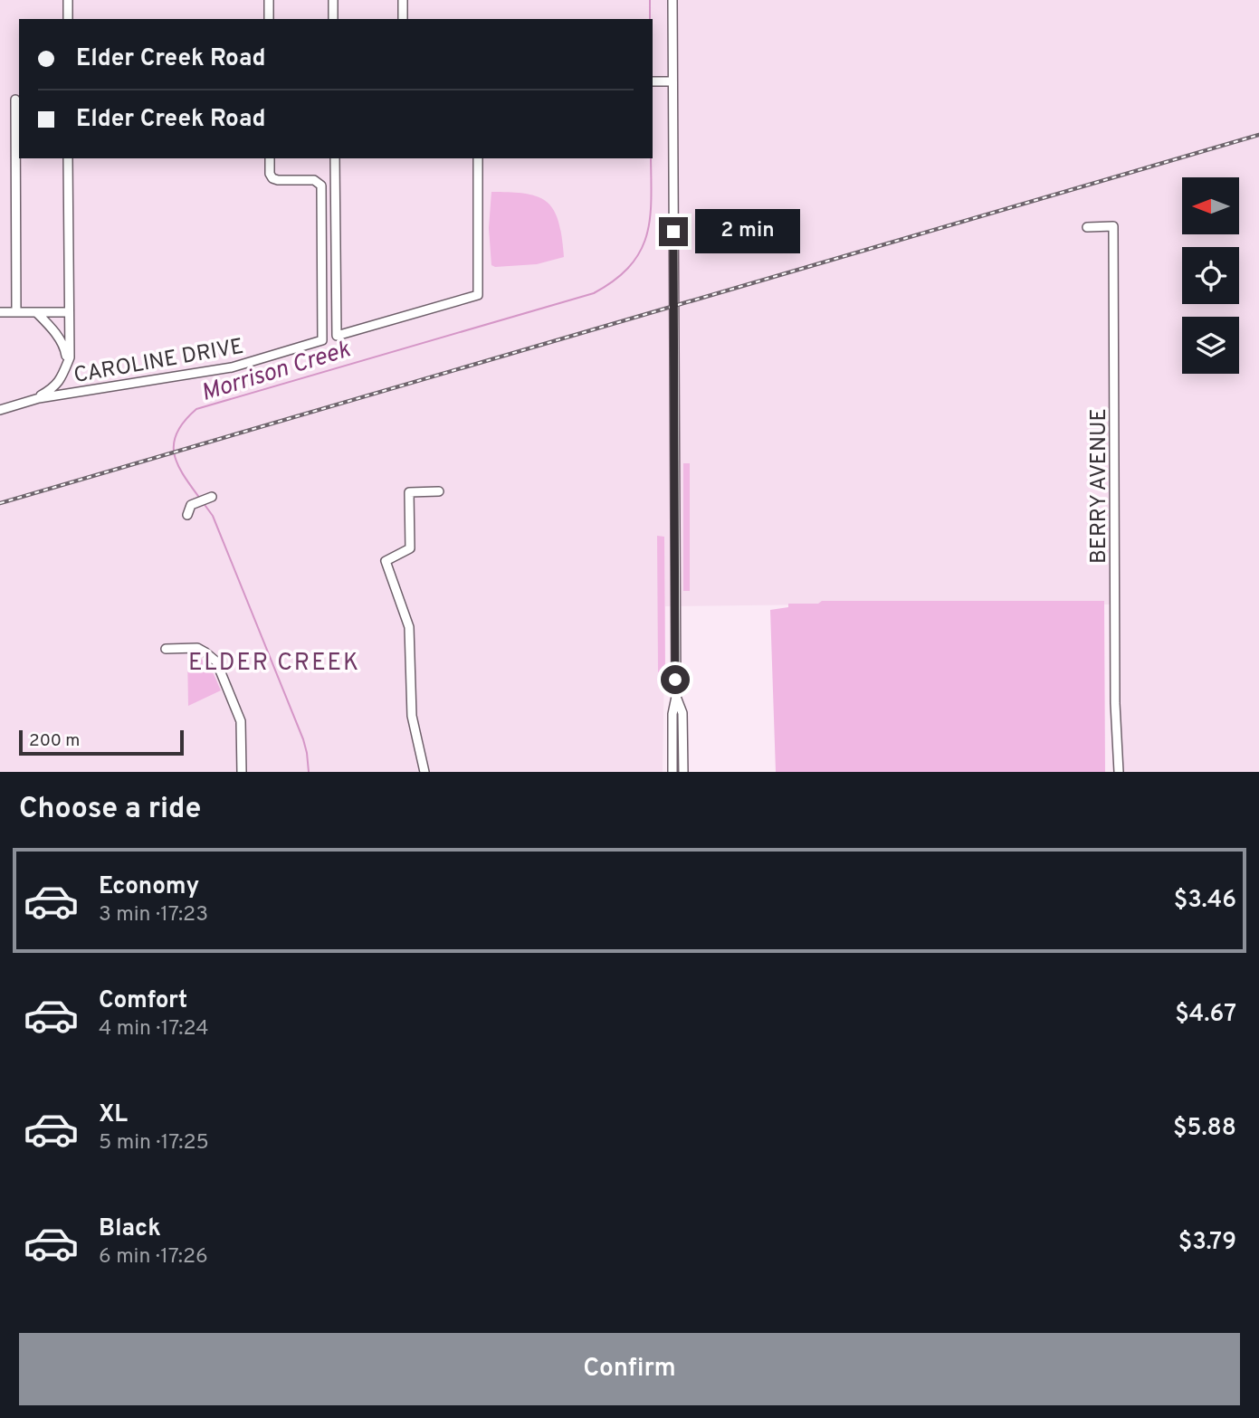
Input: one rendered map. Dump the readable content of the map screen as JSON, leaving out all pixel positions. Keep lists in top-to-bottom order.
{
  "streets": {
    "street": ["CAROLINE DRIVE", "BERRY AVENUE"]
  },
  "districts": ["ELDER CREEK"],
  "water": ["Morrison Creek"],
  "scale_bar": "200 m",
  "north": "left",
  "page": {
    "banner": ["Elder Creek Road", "Elder Creek Road"],
    "bubble": "2 min",
    "scale": "200 m",
    "heading": "Choose a ride",
    "list": [
      {
        "name": "Economy",
        "note": "3 min · 17:23",
        "value": "$3.46"
      },
      {
        "name": "Comfort",
        "note": "4 min · 17:24",
        "value": "$4.67"
      },
      {
        "name": "XL",
        "note": "5 min · 17:25",
        "value": "$5.88"
      },
      {
        "name": "Black",
        "note": "6 min · 17:26",
        "value": "$3.79"
      }
    ],
    "buttons": "Confirm"
  }
}
